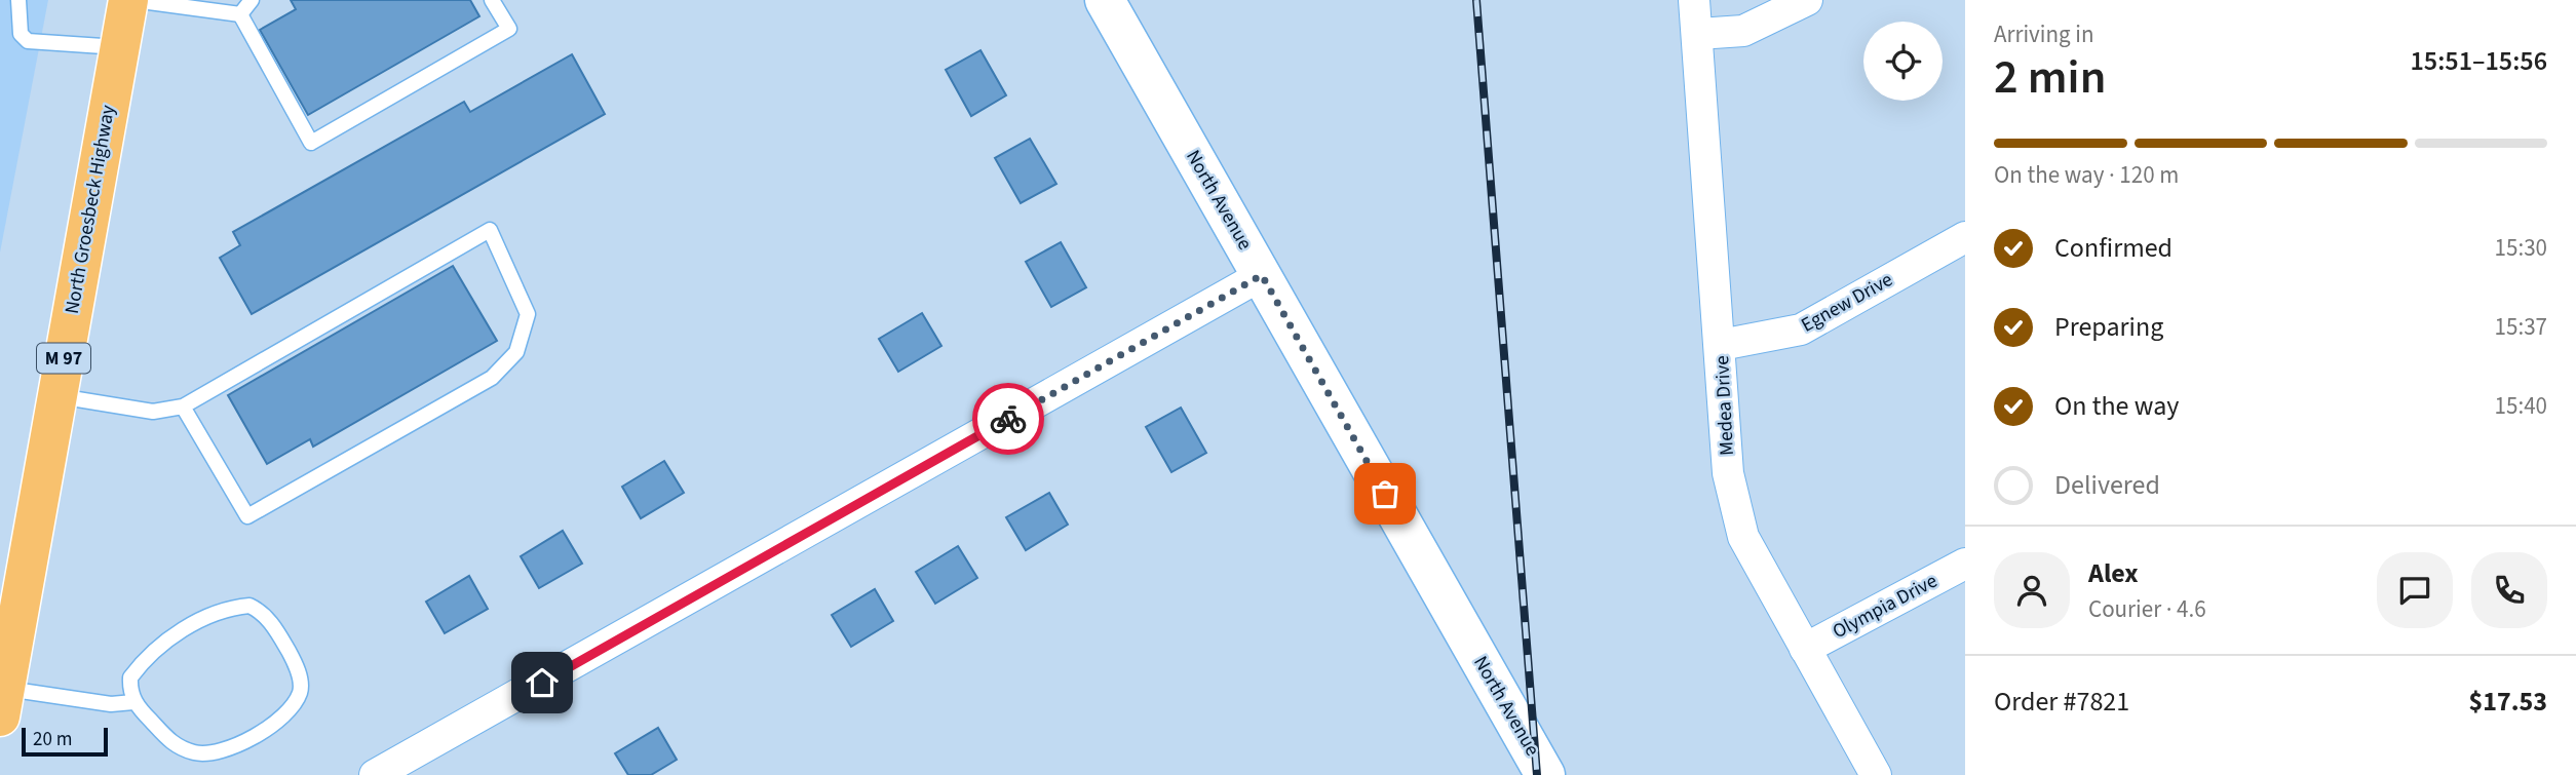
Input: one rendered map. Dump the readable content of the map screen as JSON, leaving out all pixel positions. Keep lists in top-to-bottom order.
{
  "streets": {
    "main road": ["North Avenue", "North Groesbeck Highway", "M 97"],
    "street": ["Egnew Drive", "Medea Drive", "Olympia Drive"]
  },
  "crossings": [
    ["Egnew Drive", "Medea Drive"],
    ["Medea Drive", "Olympia Drive"]
  ],
  "scale_bar": "20 m",
  "page": {
    "heading": ["2 min", "Arriving in", "15:51–15:56"],
    "panel": [
      "Alex",
      "Courier · 4.6",
      "Order #7821",
      "$17.53"
    ],
    "bar": "On the way · 120 m",
    "list": [
      ["Confirmed", "15:30"],
      ["Preparing", "15:37"],
      ["On the way", "15:40"],
      "Delivered"
    ],
    "scale": "20 m"
  }
}
